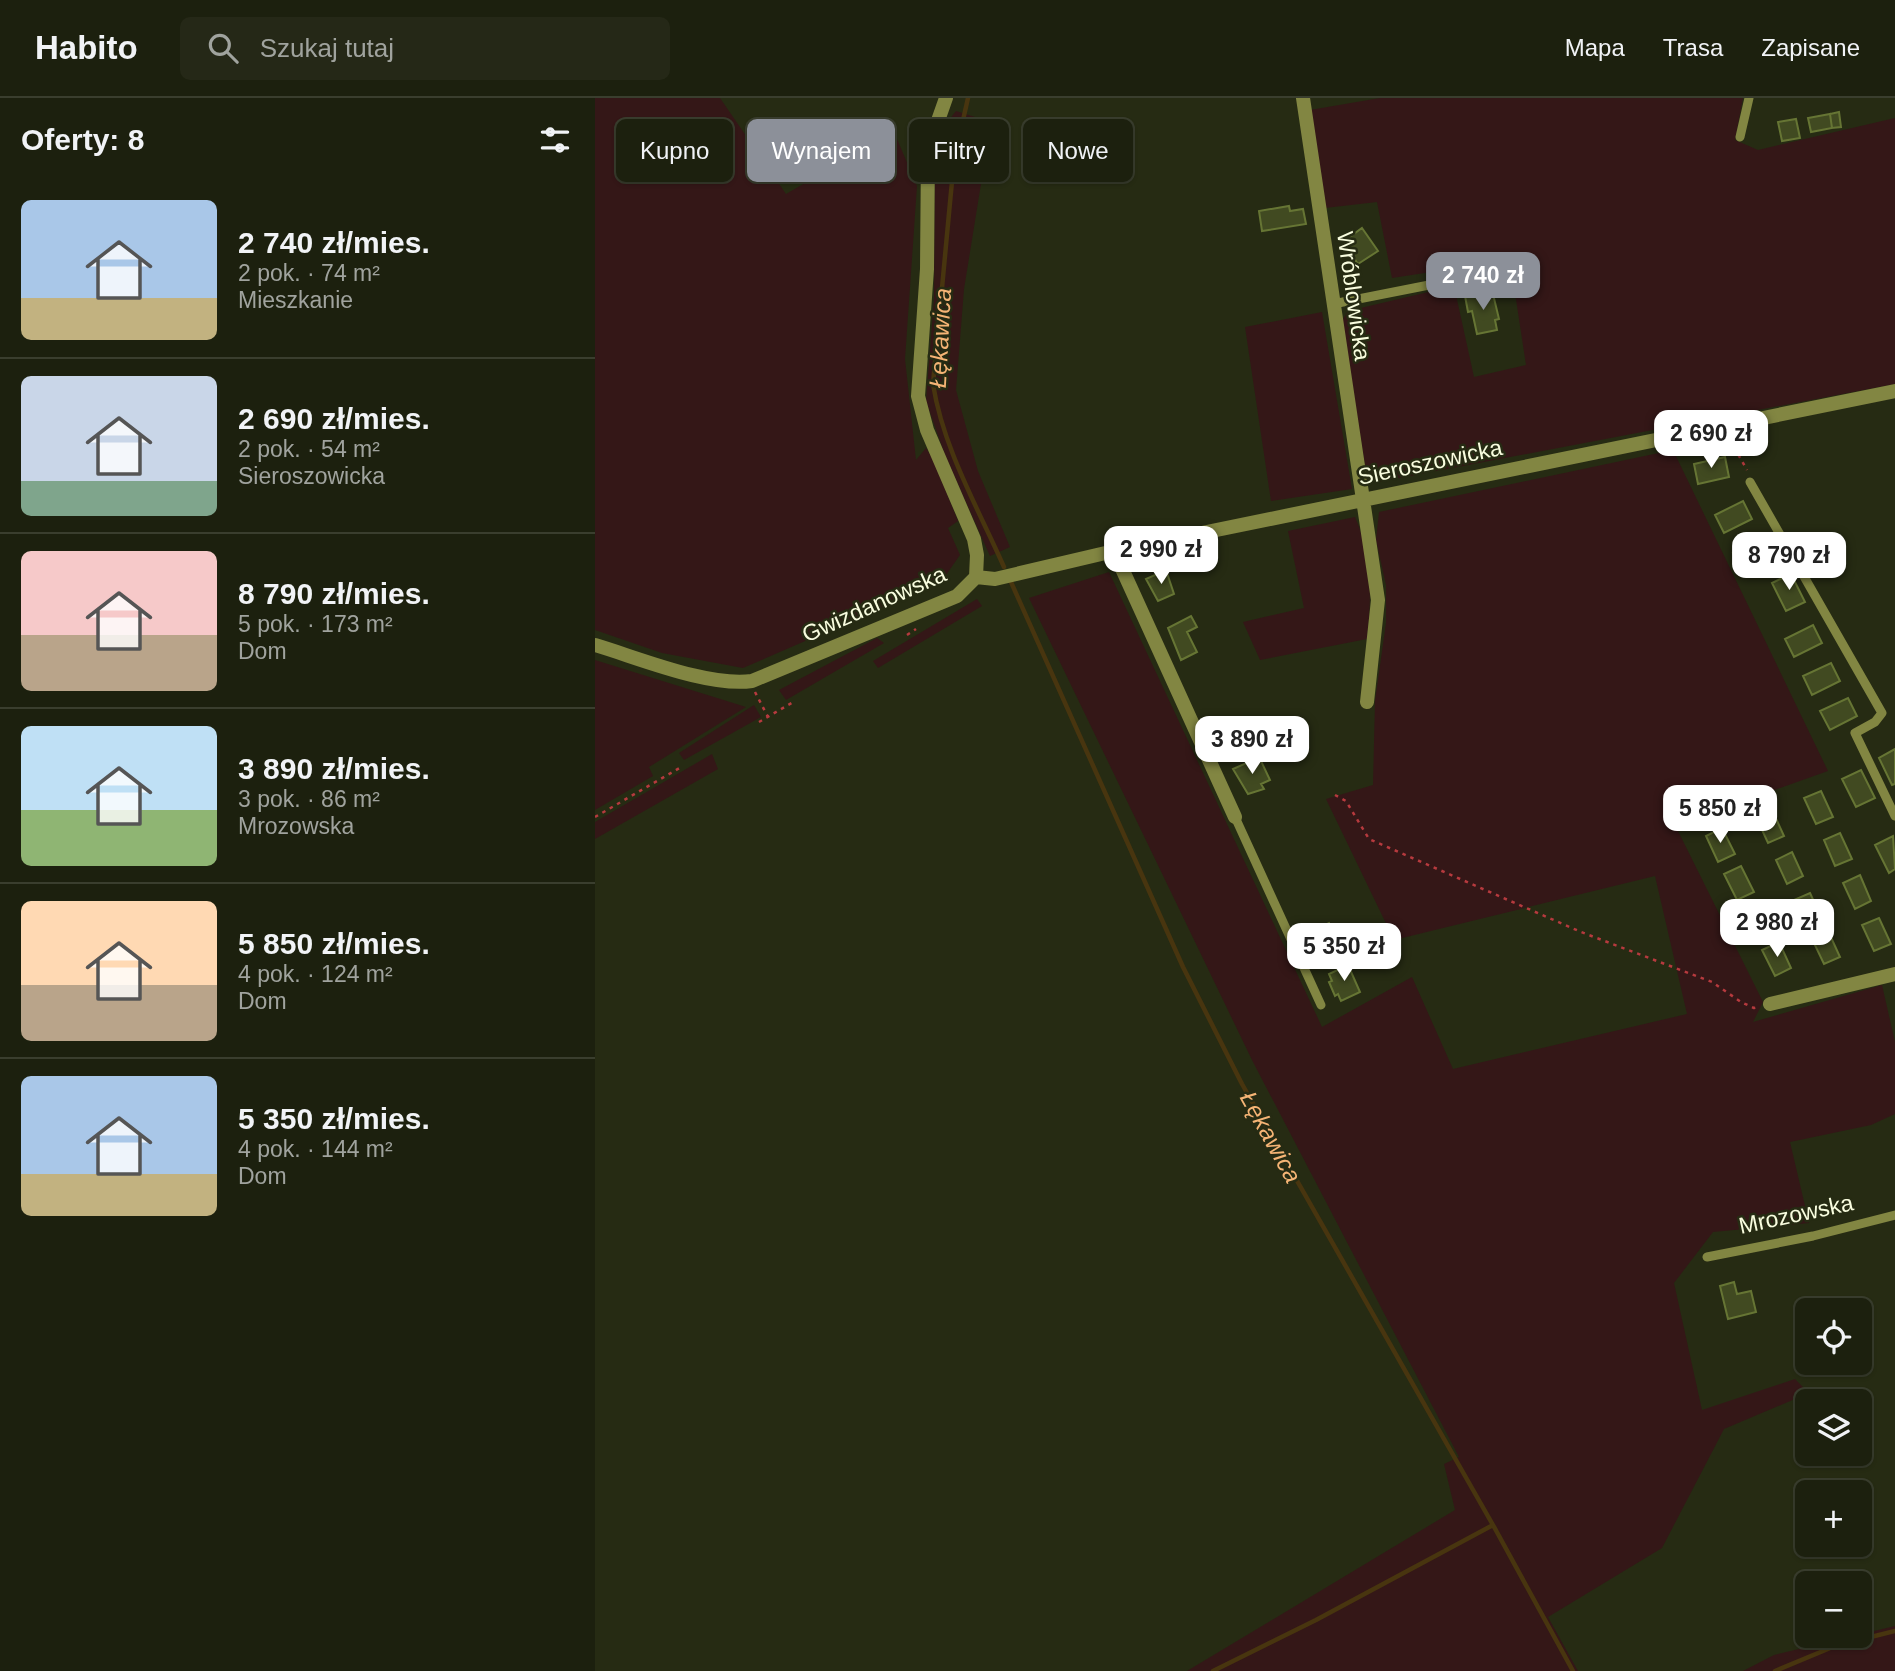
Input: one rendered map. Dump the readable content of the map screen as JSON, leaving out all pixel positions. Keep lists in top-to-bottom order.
{
  "streets": {
    "street": ["Wróblowicka", "Sieroszowicka", "Gwizdanowska"],
    "lane": ["Mrozowska"]
  },
  "crossings": [
    ["Wróblowicka", "Sieroszowicka"],
    ["Sieroszowicka", "Gwizdanowska"]
  ],
  "water": ["Łękawica"],
  "page": {
    "header": "Habito",
    "search": "Szukaj tutaj",
    "nav": ["Mapa", "Trasa", "Zapisane"],
    "heading": "Oferty: 8",
    "chip": [
      "Kupno",
      "Wynajem",
      "Filtry",
      "Nowe"
    ],
    "list": [
      {
        "name": "2 740 zł/mies.",
        "note": "2 pok. · 74 m² · Mieszkanie"
      },
      {
        "name": "2 690 zł/mies.",
        "note": "2 pok. · 54 m² · Sieroszowicka"
      },
      {
        "name": "8 790 zł/mies.",
        "note": "5 pok. · 173 m² · Dom"
      },
      {
        "name": "3 890 zł/mies.",
        "note": "3 pok. · 86 m² · Mrozowska"
      },
      {
        "name": "5 850 zł/mies.",
        "note": "4 pok. · 124 m² · Dom"
      },
      {
        "name": "5 350 zł/mies.",
        "note": "4 pok. · 144 m² · Dom"
      }
    ],
    "price": [
      "2 740 zł",
      "2 690 zł",
      "2 990 zł",
      "8 790 zł",
      "3 890 zł",
      "5 850 zł",
      "2 980 zł",
      "5 350 zł"
    ],
    "map_buttons": ["+", "−"]
  }
}
